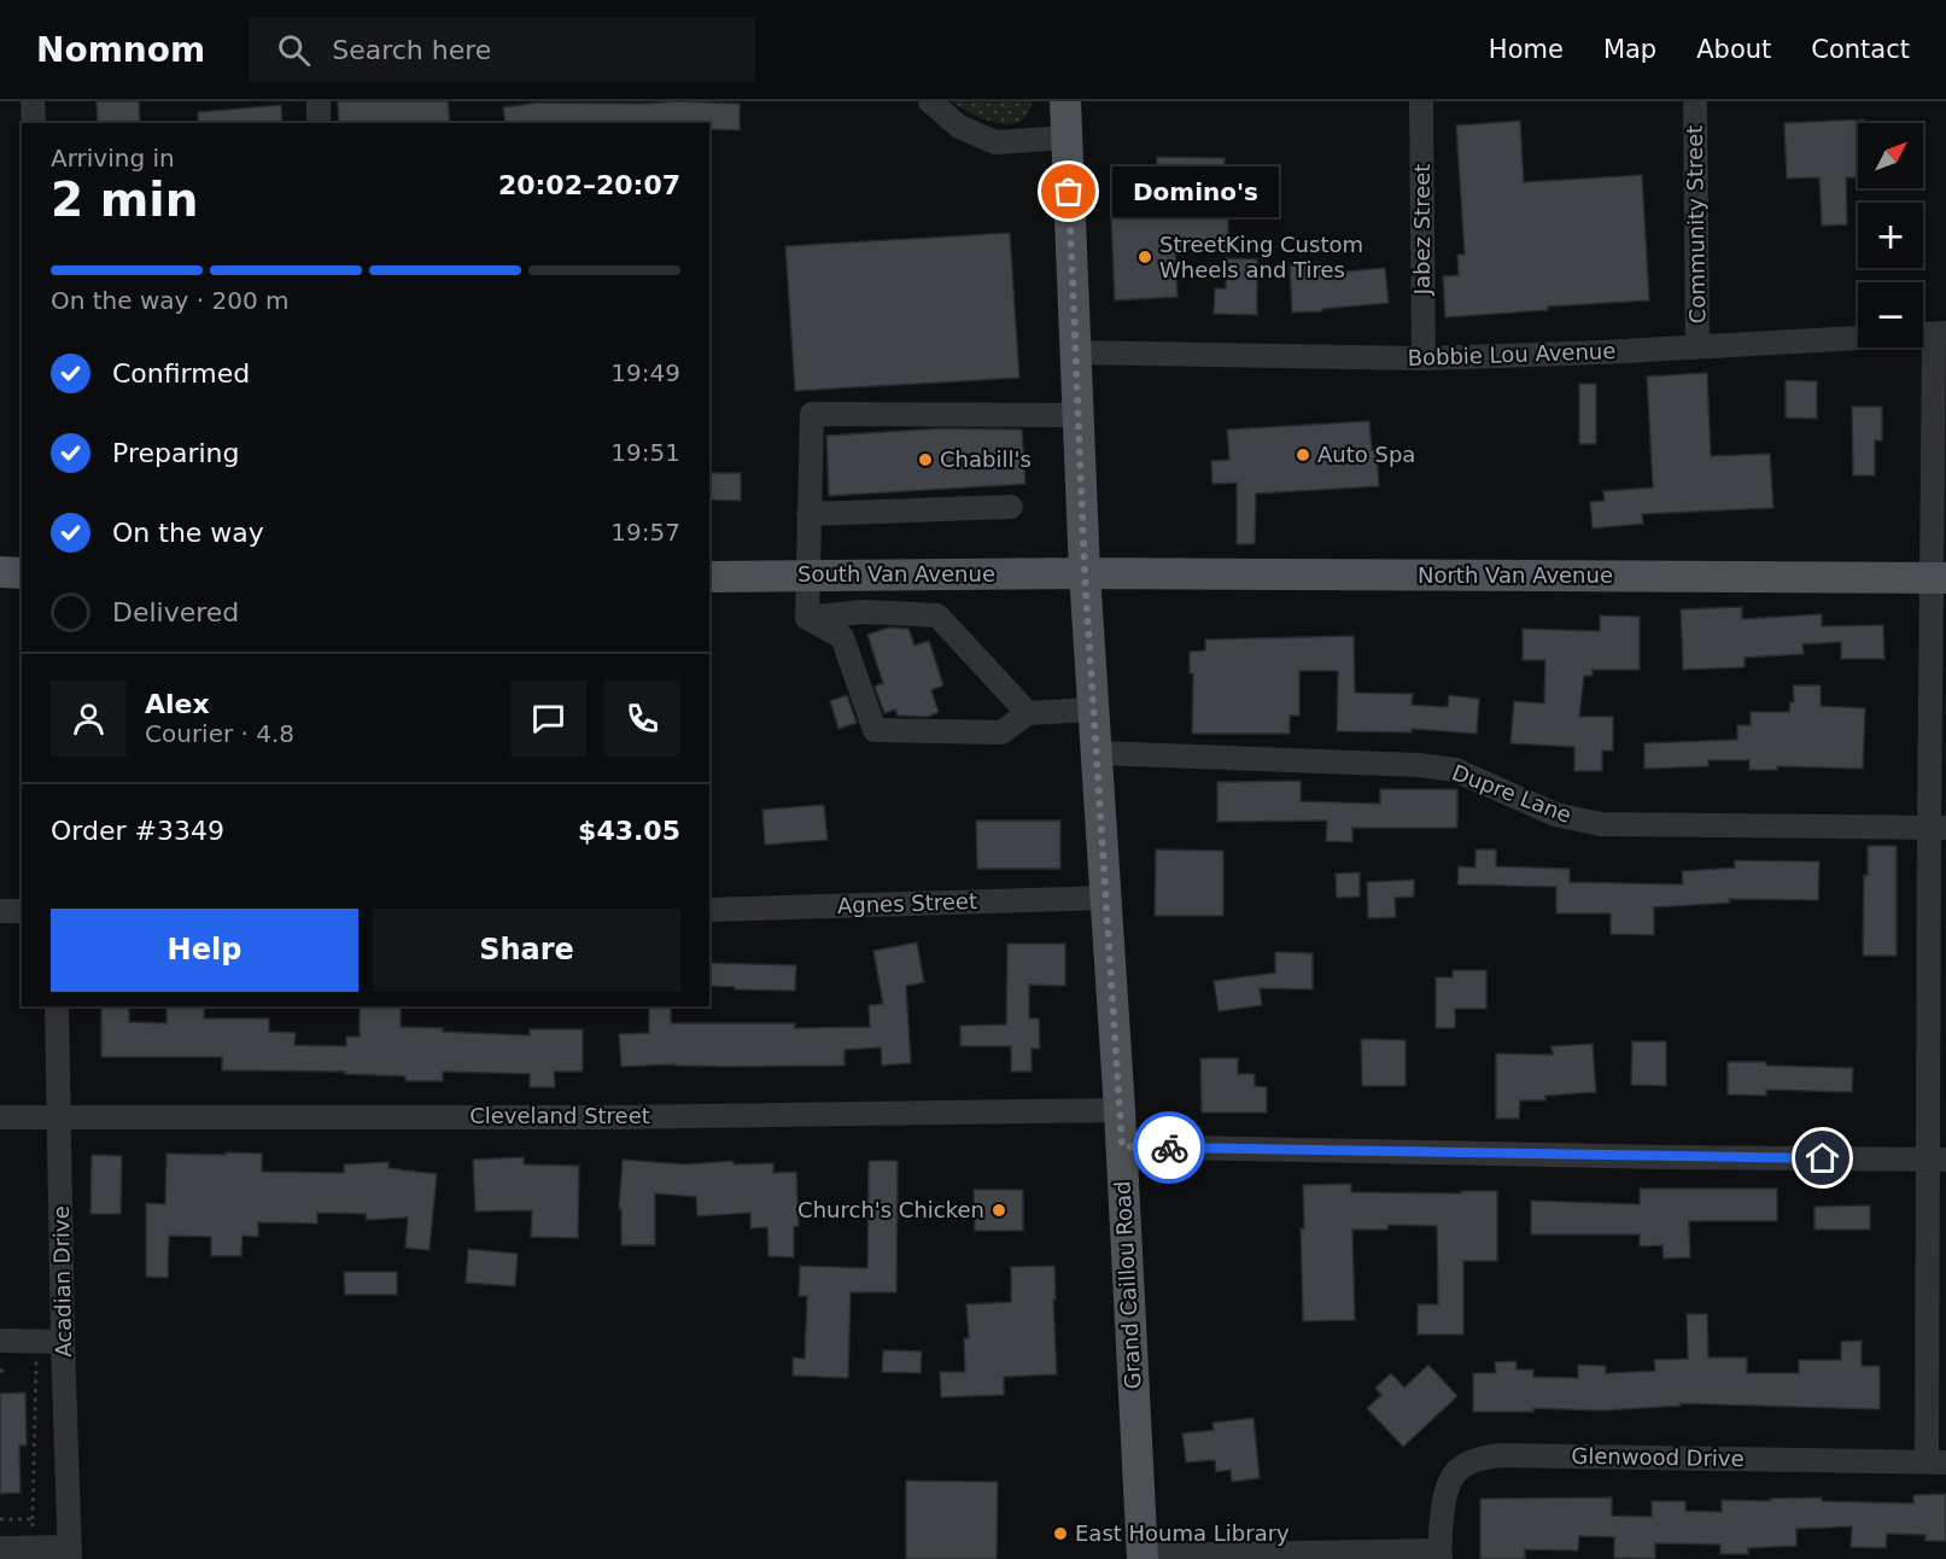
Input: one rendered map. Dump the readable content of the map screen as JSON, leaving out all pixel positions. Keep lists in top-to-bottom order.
{
  "streets": {
    "main road": ["South Van Avenue", "North Van Avenue", "Grand Caillou Road"],
    "street": [
      "Community Street",
      "Jabez Street",
      "Bobbie Lou Avenue",
      "Dupre Lane",
      "Agnes Street",
      "Cleveland Street",
      "Acadian Drive",
      "Glenwood Drive"
    ]
  },
  "crossings": [
    ["Community Street", "Bobbie Lou Avenue"],
    ["Jabez Street", "Bobbie Lou Avenue"],
    ["Bobbie Lou Avenue", "Grand Caillou Road"],
    ["South Van Avenue", "North Van Avenue"],
    ["South Van Avenue", "Grand Caillou Road"],
    ["North Van Avenue", "Grand Caillou Road"],
    ["Dupre Lane", "Grand Caillou Road"],
    ["Agnes Street", "Grand Caillou Road"],
    ["Cleveland Street", "Acadian Drive"],
    ["Cleveland Street", "Grand Caillou Road"]
  ],
  "places": [
    "Domino's",
    "StreetKing Custom Wheels and Tires",
    "Auto Spa",
    "Chabill's",
    "Church's Chicken",
    "East Houma Library"
  ],
  "north": "top right",
  "page": {
    "header": "Nomnom",
    "search": "Search here",
    "nav": [
      "Home",
      "Map",
      "About",
      "Contact"
    ],
    "map_buttons": ["+", "−"],
    "heading": ["2 min", "Arriving in", "20:02–20:07"],
    "panel": [
      "Alex",
      "Courier · 4.8",
      "Order #3349",
      "$43.05"
    ],
    "bubble": "Domino's",
    "bar": "On the way · 200 m",
    "list": [
      ["Confirmed", "19:49"],
      ["Preparing", "19:51"],
      ["On the way", "19:57"],
      "Delivered"
    ],
    "buttons": ["Help", "Share"]
  }
}
